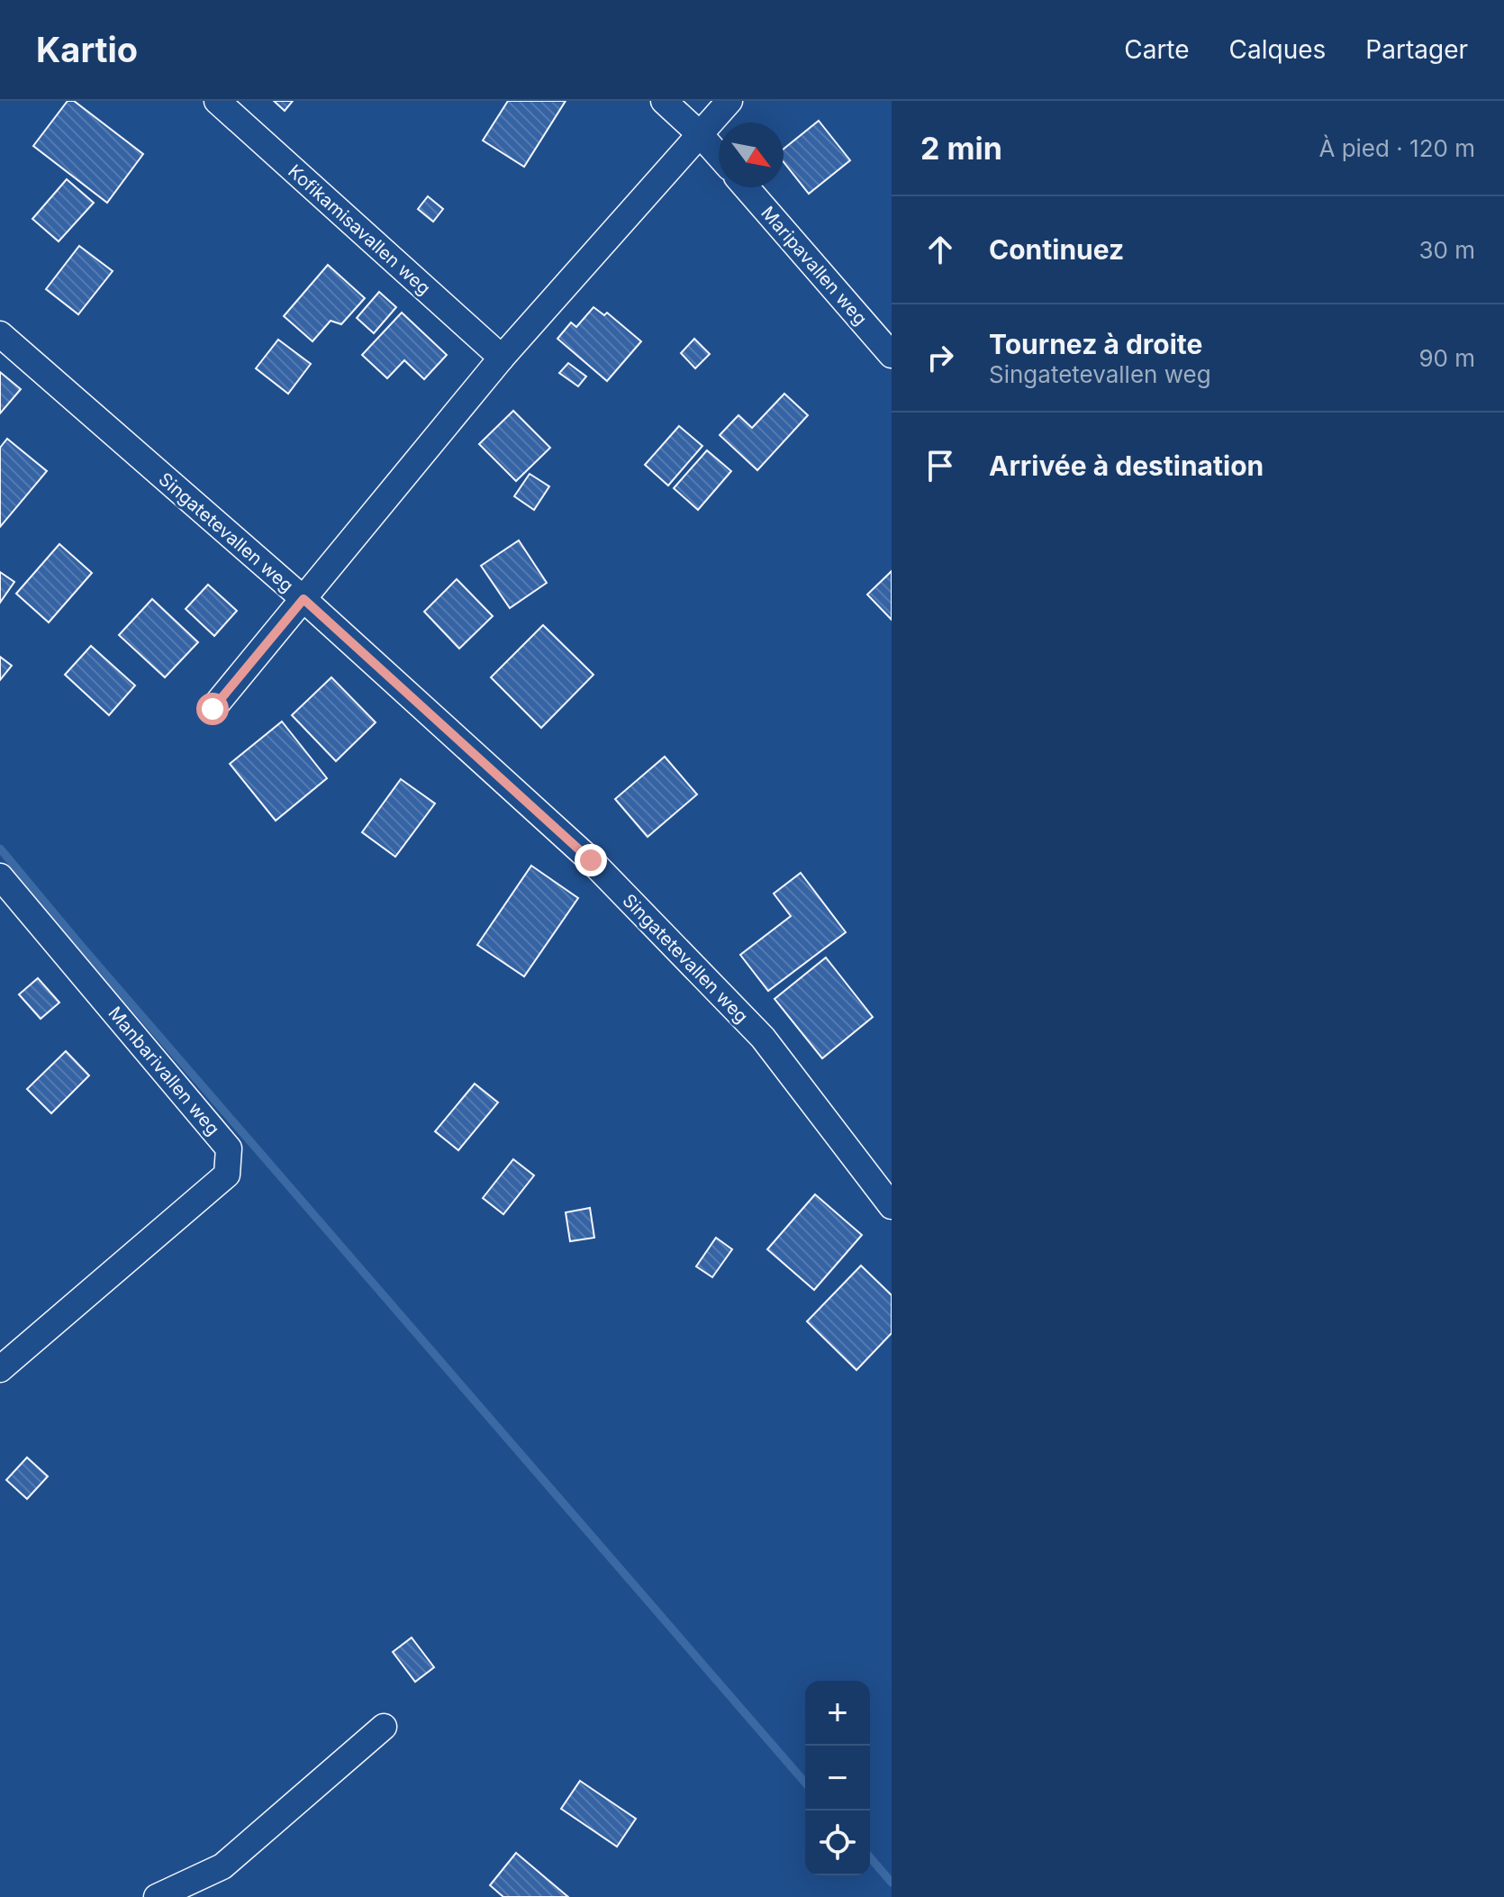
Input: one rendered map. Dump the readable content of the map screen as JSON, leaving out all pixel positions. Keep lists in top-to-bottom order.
{
  "streets": {
    "street": [
      "Kofikamisavallen weg",
      "Maripavallen weg",
      "Singatetevallen weg",
      "Manbarivallen weg"
    ]
  },
  "north": "bottom right",
  "page": {
    "header": "Kartio",
    "nav": ["Carte", "Calques", "Partager"],
    "heading": ["2 min", "À pied · 120 m"],
    "list": [
      ["Continuez", "30 m"],
      ["Tournez à droite", "Singatetevallen weg", "90 m"],
      "Arrivée à destination"
    ],
    "map_buttons": ["+", "−"]
  }
}
